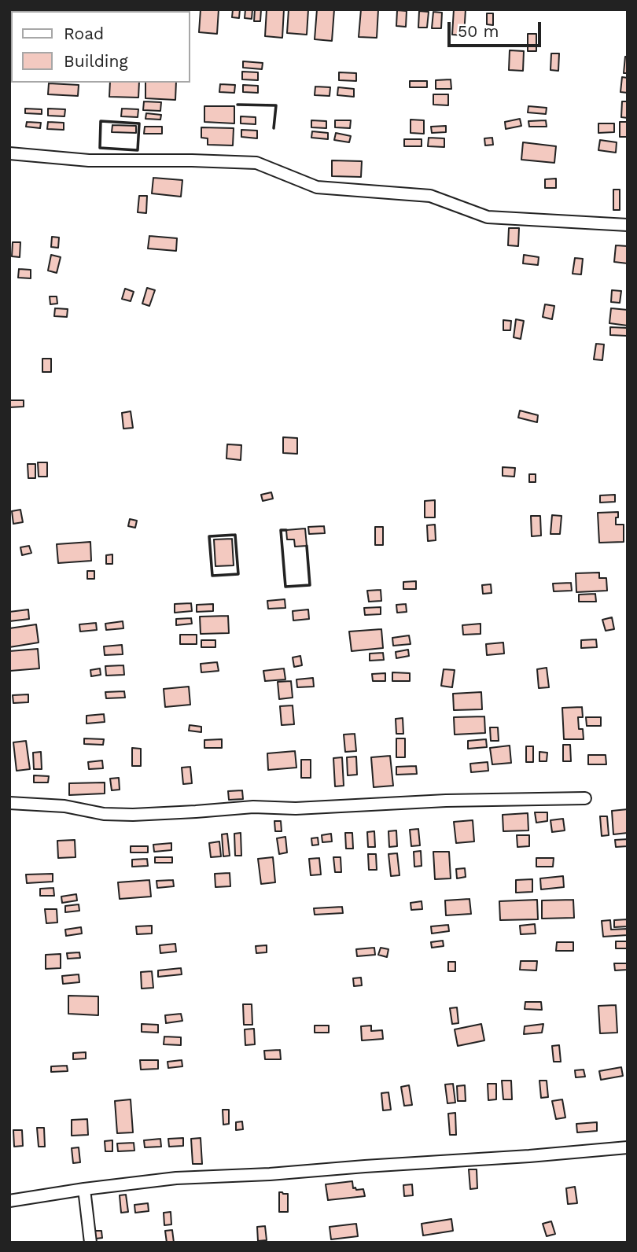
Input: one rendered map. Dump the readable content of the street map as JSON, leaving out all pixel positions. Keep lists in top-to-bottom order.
{
  "legend": ["Road", "Building"],
  "scale_bar": "50 m"
}
